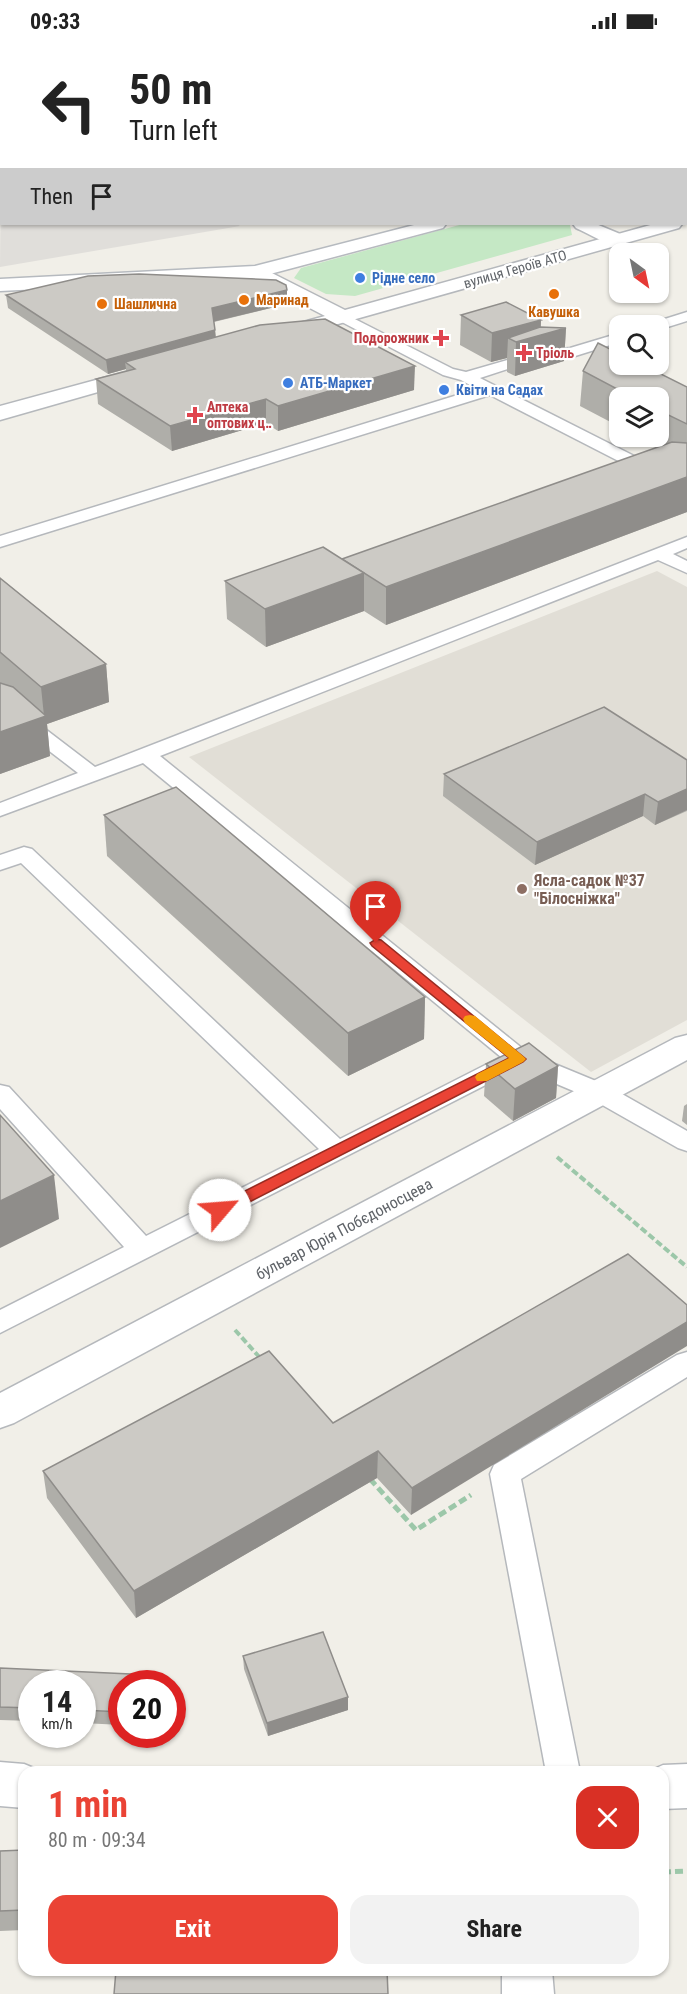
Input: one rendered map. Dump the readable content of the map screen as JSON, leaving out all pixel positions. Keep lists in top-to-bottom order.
{
  "streets": {
    "street": ["вулиця Героїв АТО", "бульвар Юрія Побєдоносцева"]
  },
  "places": {
    "other": [
      "Рідне село",
      "Кавушка",
      "Маринад",
      "Шашлична",
      "АТБ-Маркет",
      "Квіти на Садах",
      "Ясла-садок №37 \"Білосніжка\""
    ],
    "health": ["Подорожник", "Тріоль", "Аптека оптових ц‥"]
  },
  "north": "bottom right",
  "page": {
    "status": "09:33",
    "turn": ["50 m", "Turn left"],
    "then": "Then",
    "speed": "14 km/h",
    "limit": "20",
    "heading": ["1 min", "80 m · 09:34"],
    "buttons": ["Exit", "Share"]
  }
}
